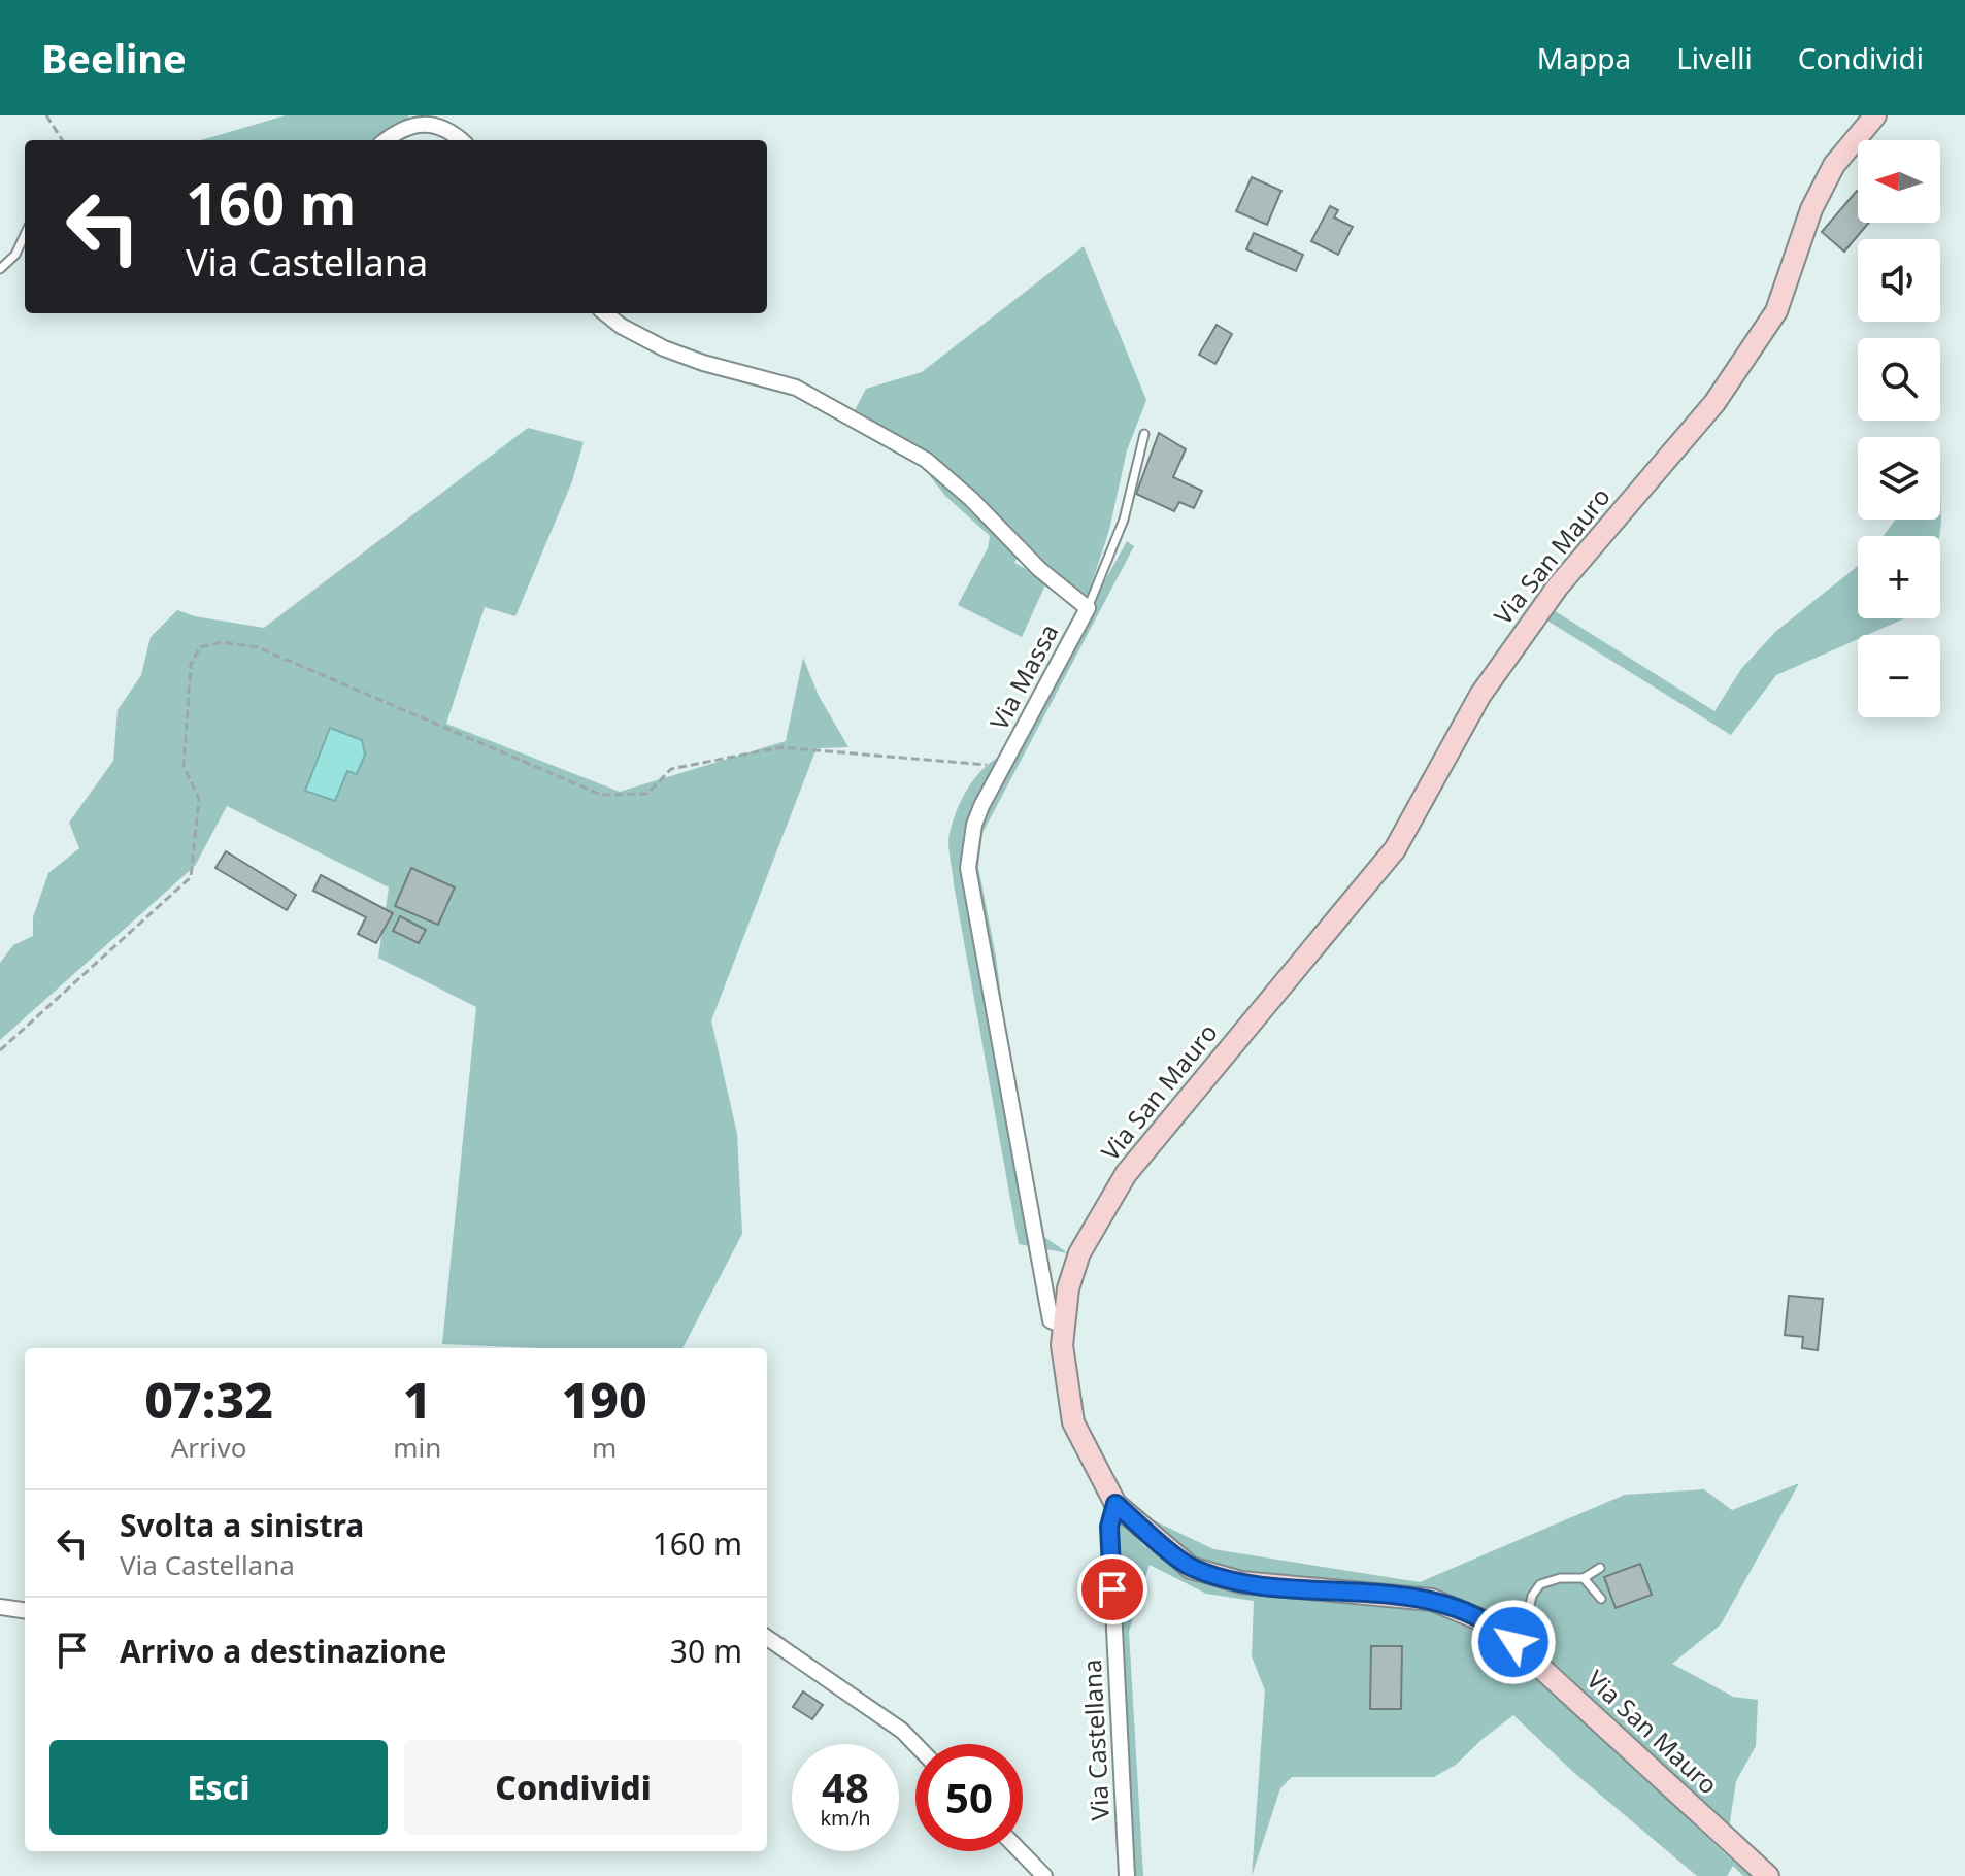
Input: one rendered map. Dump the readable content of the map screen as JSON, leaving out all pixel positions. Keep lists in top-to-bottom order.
{
  "streets": {
    "main road": ["Via San Mauro"],
    "street": ["Via Massa", "Via Castellana"]
  },
  "crossings": [
    ["Via San Mauro", "Via Massa"],
    ["Via San Mauro", "Via Castellana"]
  ],
  "north": "left",
  "page": {
    "header": "Beeline",
    "nav": ["Mappa", "Livelli", "Condividi"],
    "map_buttons": ["+", "−"],
    "turn": ["160 m", "Via Castellana"],
    "eta": [
      "07:32",
      "Arrivo",
      "1",
      "min",
      "190",
      "m"
    ],
    "list": [
      {
        "name": "Svolta a sinistra",
        "note": "Via Castellana",
        "value": "160 m"
      },
      {
        "name": "Arrivo a destinazione",
        "value": "30 m"
      }
    ],
    "buttons": ["Esci", "Condividi"],
    "speed": "48 km/h",
    "limit": "50"
  }
}
